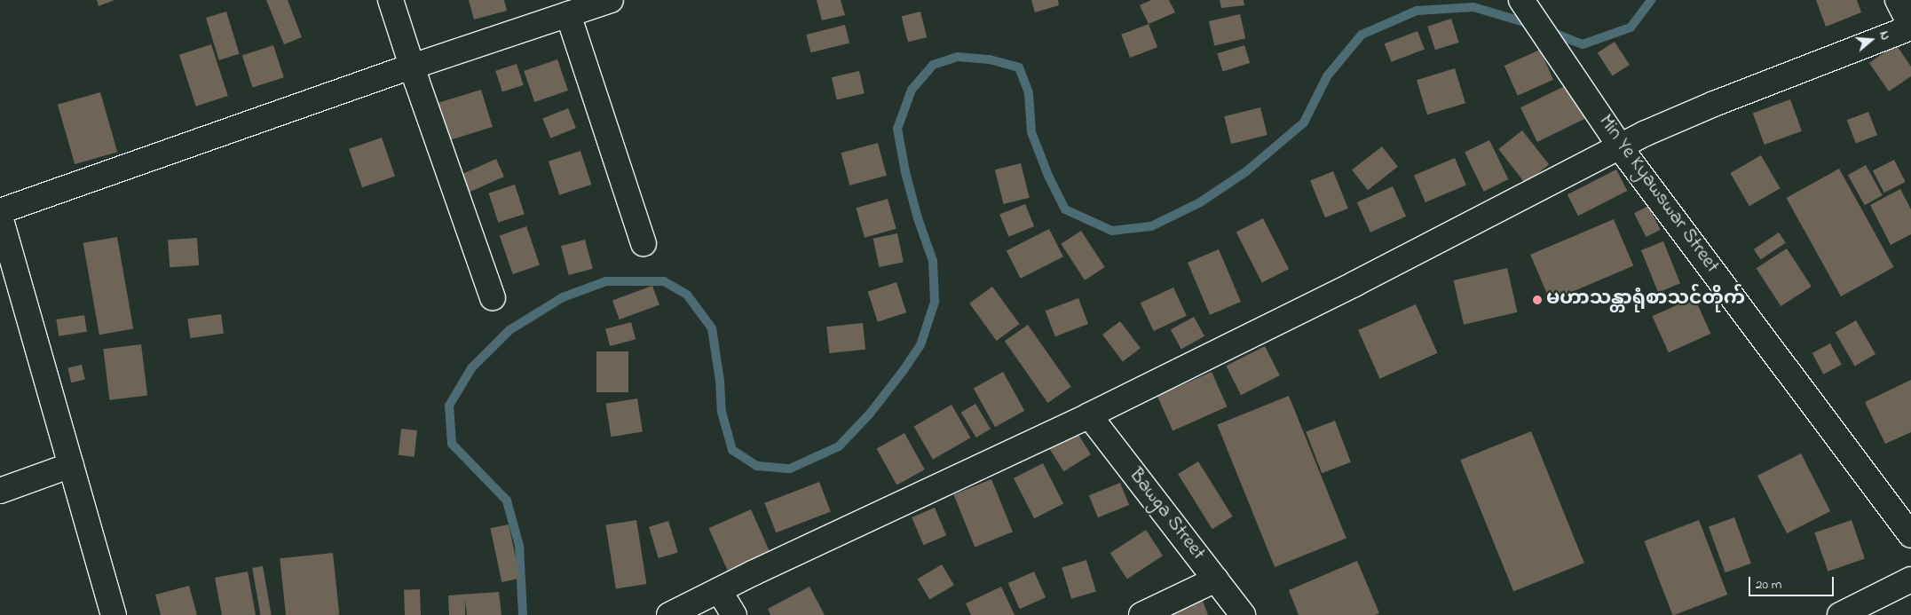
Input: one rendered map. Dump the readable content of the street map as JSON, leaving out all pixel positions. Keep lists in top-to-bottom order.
{
  "streets": {
    "street": ["Min Ye Kyawswar Street", "Bawga Street"]
  },
  "places": ["မဟာသန္တာရုံစာသင်တိုက်"],
  "scale_bar": "20 m",
  "north": "right"
}
